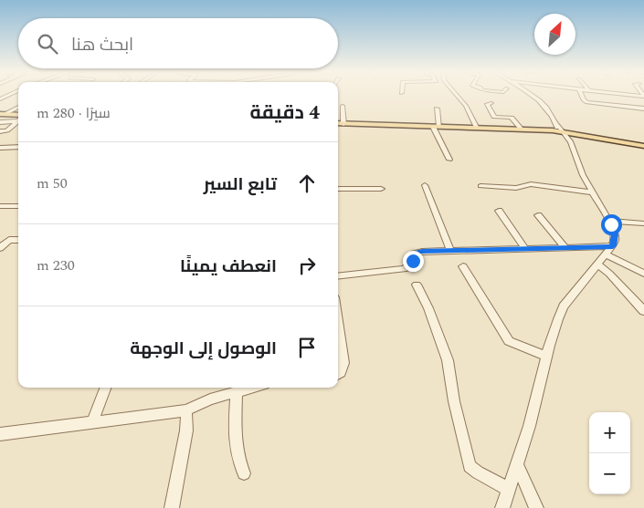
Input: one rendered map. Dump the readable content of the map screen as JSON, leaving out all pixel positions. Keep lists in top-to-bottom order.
{
  "north": "top right",
  "page": {
    "search": "ابحث هنا",
    "heading": ["4 دقيقة", "سيرًا · 280 m"],
    "list": [
      ["تابع السير", "50 m"],
      ["انعطف يمينًا", "230 m"],
      "الوصول إلى الوجهة"
    ],
    "map_buttons": ["+", "−"]
  }
}
